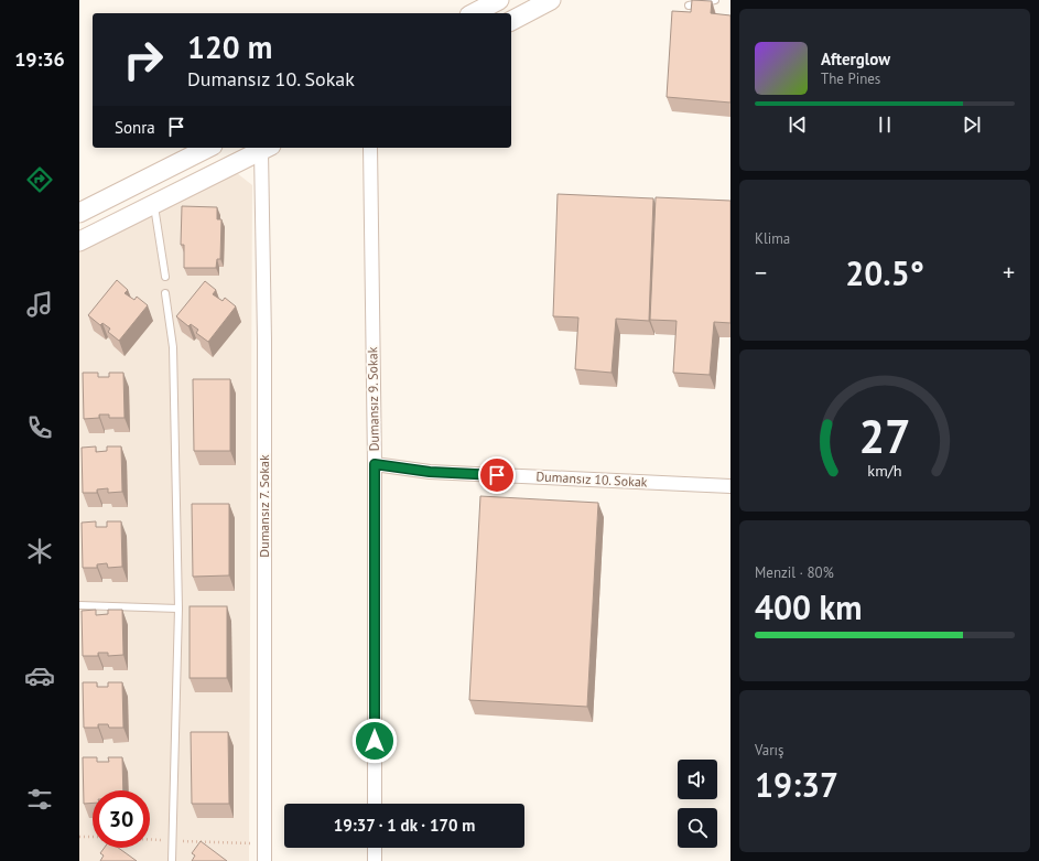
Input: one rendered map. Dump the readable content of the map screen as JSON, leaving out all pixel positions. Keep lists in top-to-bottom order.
{
  "streets": {
    "street": ["Dumansız 9. Sokak", "Dumansız 10. Sokak", "Dumansız 7. Sokak"]
  },
  "crossings": [
    ["Dumansız 9. Sokak", "Dumansız 10. Sokak"]
  ],
  "page": {
    "tabs": "19:36",
    "turn": ["120 m", "Dumansız 10. Sokak"],
    "song": ["Afterglow", "The Pines"],
    "then": "Sonra",
    "tile": [
      "Klima",
      ["Menzil · 80%", "400 km"],
      ["Varış", "19:37"]
    ],
    "heat": ["−", "20.5°", "+"],
    "limit": "30",
    "trip": "19:37 · 1 dk · 170 m",
    "gauge": ["27", "km/h"]
  }
}
